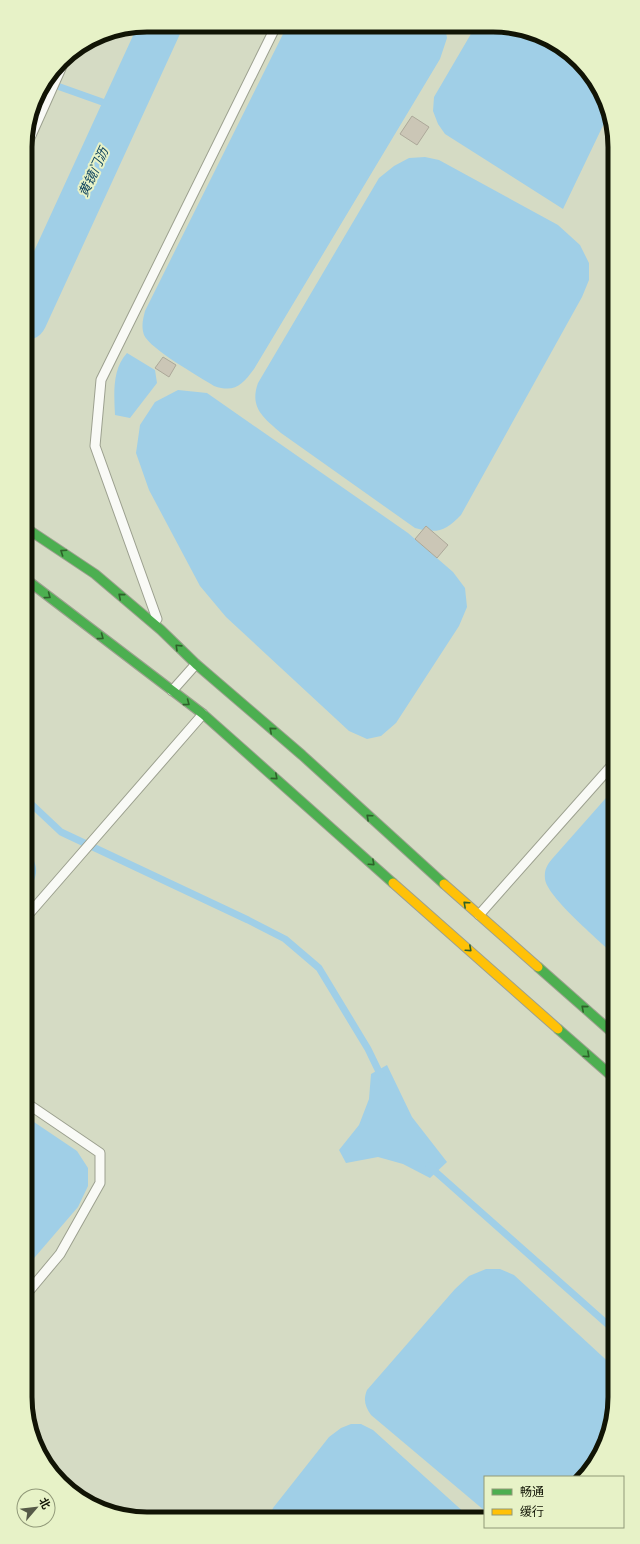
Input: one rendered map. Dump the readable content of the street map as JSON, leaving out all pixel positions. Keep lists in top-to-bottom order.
{
  "water": ["黄镜门沥"],
  "legend": ["畅通", "缓行"],
  "north": "top right"
}
